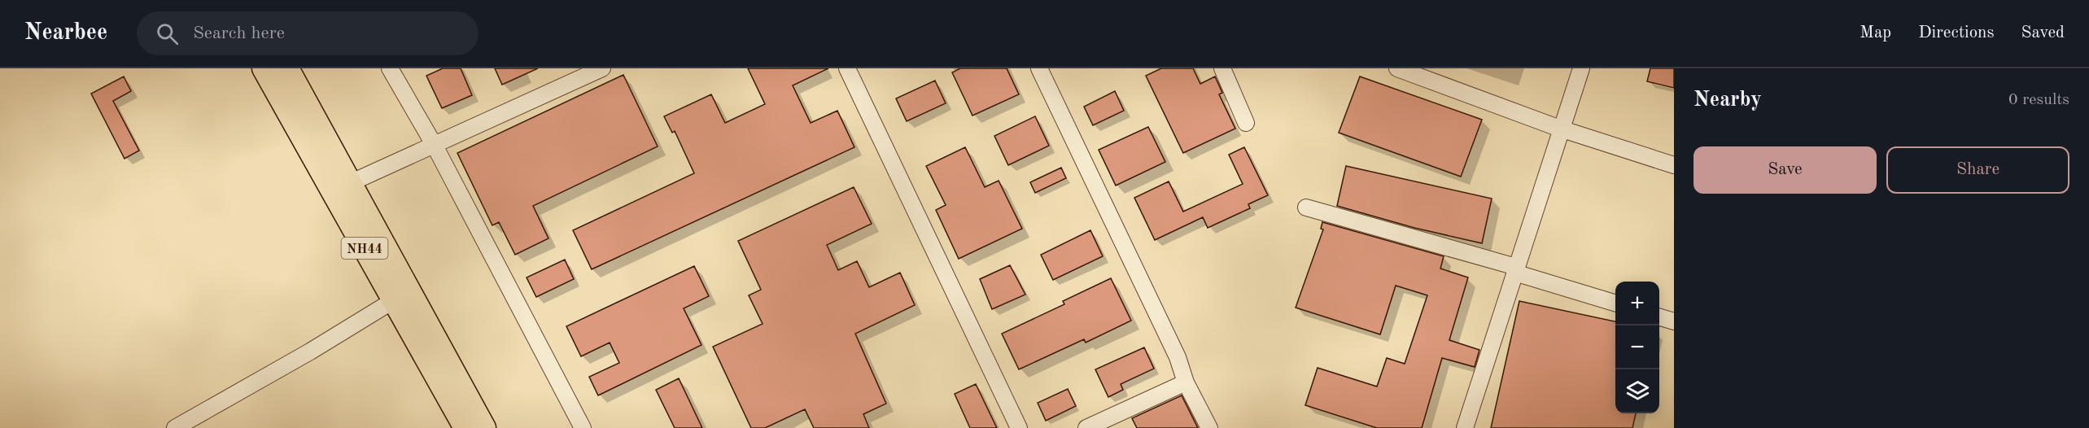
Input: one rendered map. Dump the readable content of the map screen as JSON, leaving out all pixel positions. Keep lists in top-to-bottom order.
{
  "streets": {
    "highway": ["NH44"]
  },
  "page": {
    "header": "Nearbee",
    "search": "Search here",
    "nav": ["Map", "Directions", "Saved"],
    "heading": ["Nearby", "0 results"],
    "buttons": ["Save", "Share"],
    "map_buttons": ["+", "−"]
  }
}
